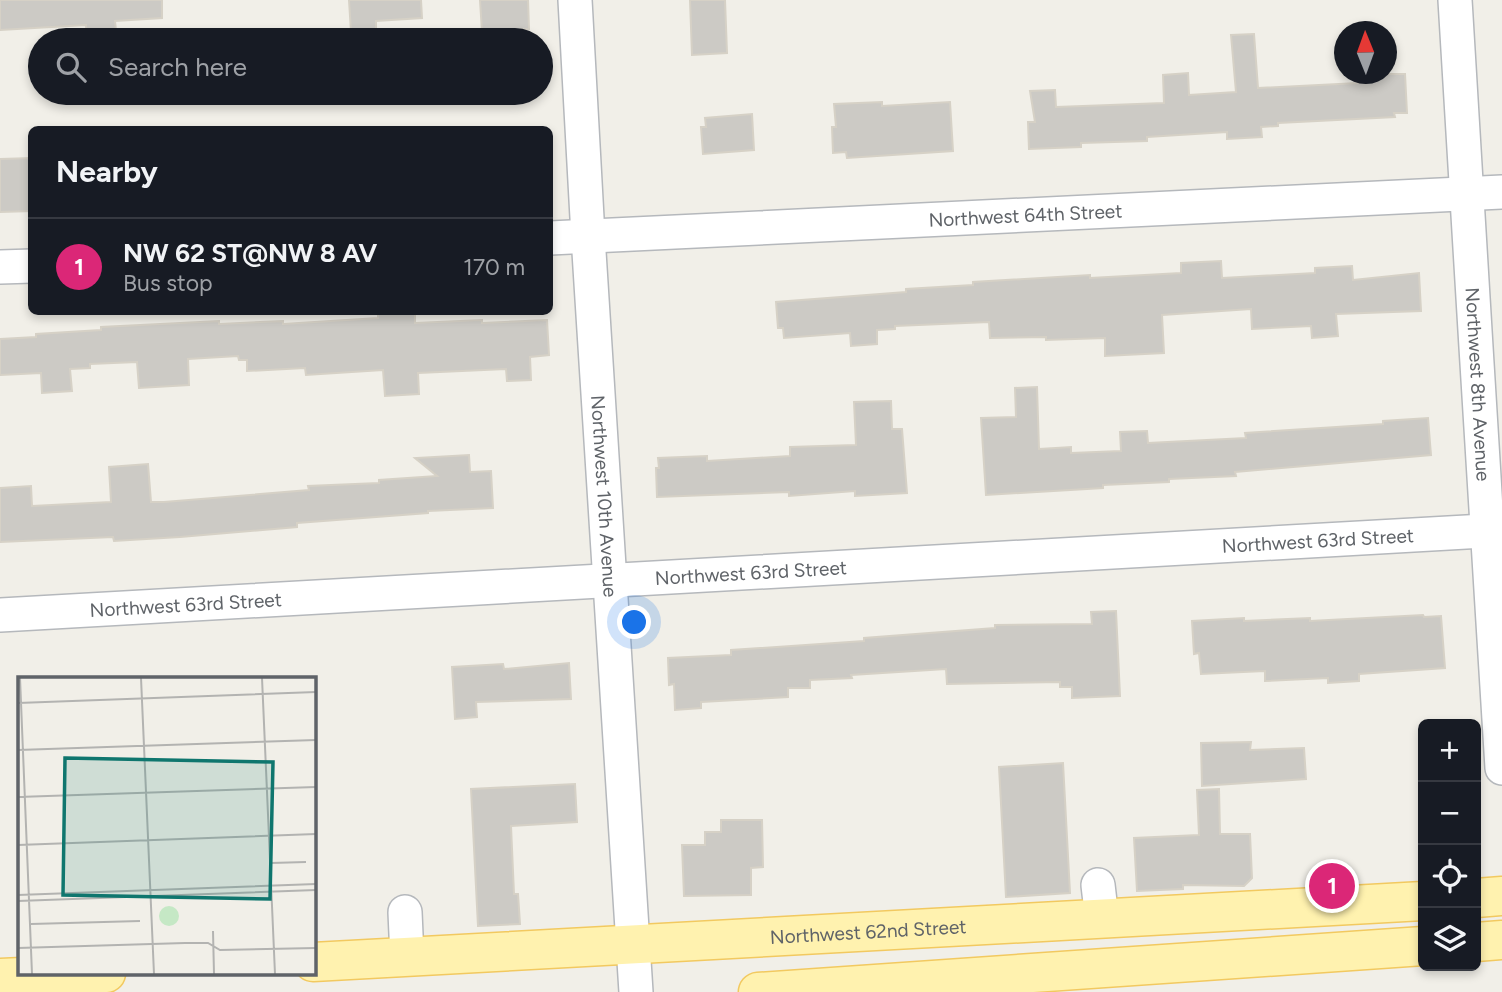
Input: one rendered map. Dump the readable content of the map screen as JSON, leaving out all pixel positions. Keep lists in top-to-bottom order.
{
  "streets": {
    "main road": ["Northwest 62nd Street"],
    "street": [
      "Northwest 64th Street",
      "Northwest 8th Avenue",
      "Northwest 10th Avenue",
      "Northwest 63rd Street"
    ]
  },
  "crossings": [
    ["Northwest 64th Street", "Northwest 8th Avenue"],
    ["Northwest 64th Street", "Northwest 10th Avenue"],
    ["Northwest 8th Avenue", "Northwest 63rd Street"],
    ["Northwest 10th Avenue", "Northwest 63rd Street"],
    ["Northwest 10th Avenue", "Northwest 62nd Street"]
  ],
  "north": "top",
  "page": {
    "search": "Search here",
    "heading": "Nearby",
    "list": [
      {
        "mark": "1",
        "name": "NW 62 ST@NW 8 AV",
        "note": "Bus stop",
        "value": "170 m"
      }
    ],
    "map_buttons": ["+", "−"],
    "pins": "1"
  }
}
